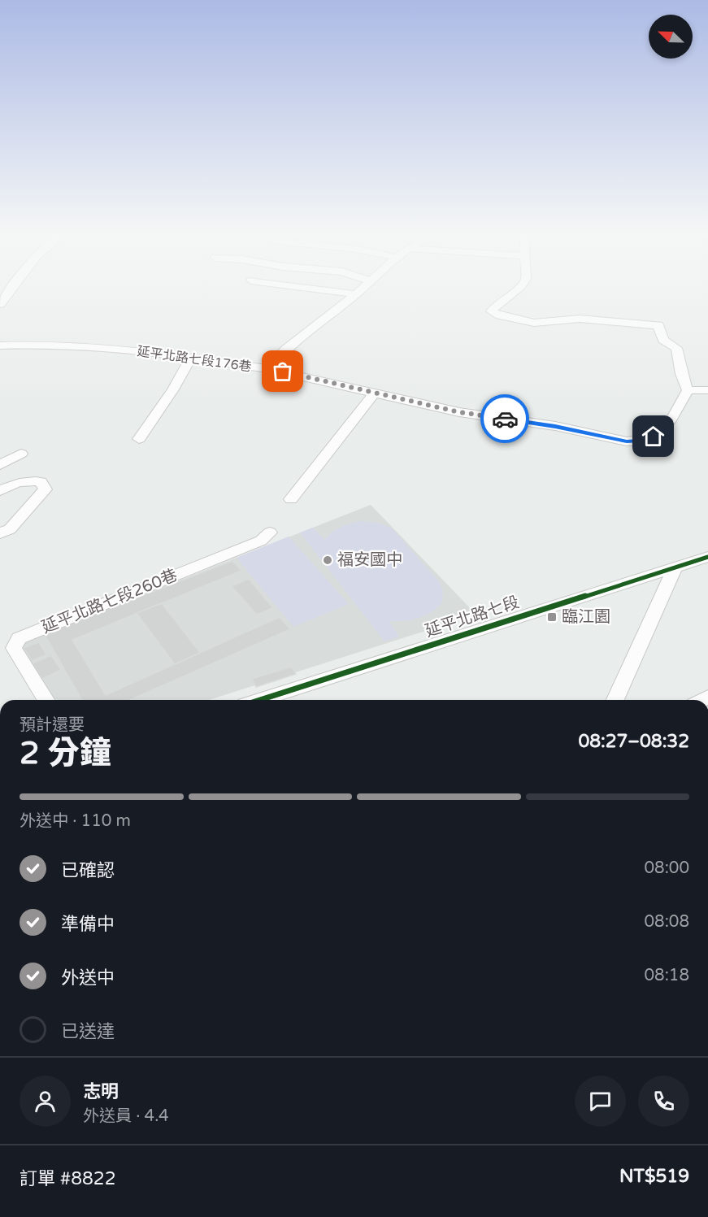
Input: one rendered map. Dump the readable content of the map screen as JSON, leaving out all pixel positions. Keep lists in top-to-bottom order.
{
  "streets": {
    "street": ["延平北路七段176巷", "延平北路七段260巷", "延平北路七段"]
  },
  "places": {
    "other": ["福安國中"],
    "transit": ["臨江園"]
  },
  "north": "top left",
  "page": {
    "heading": ["2 分鐘", "預計還要", "08:27–08:32"],
    "panel": [
      "志明",
      "外送員 · 4.4",
      "訂單 #8822",
      "NT$519"
    ],
    "bar": "外送中 · 110 m",
    "list": [
      ["已確認", "08:00"],
      ["準備中", "08:08"],
      ["外送中", "08:18"],
      "已送達"
    ]
  }
}
